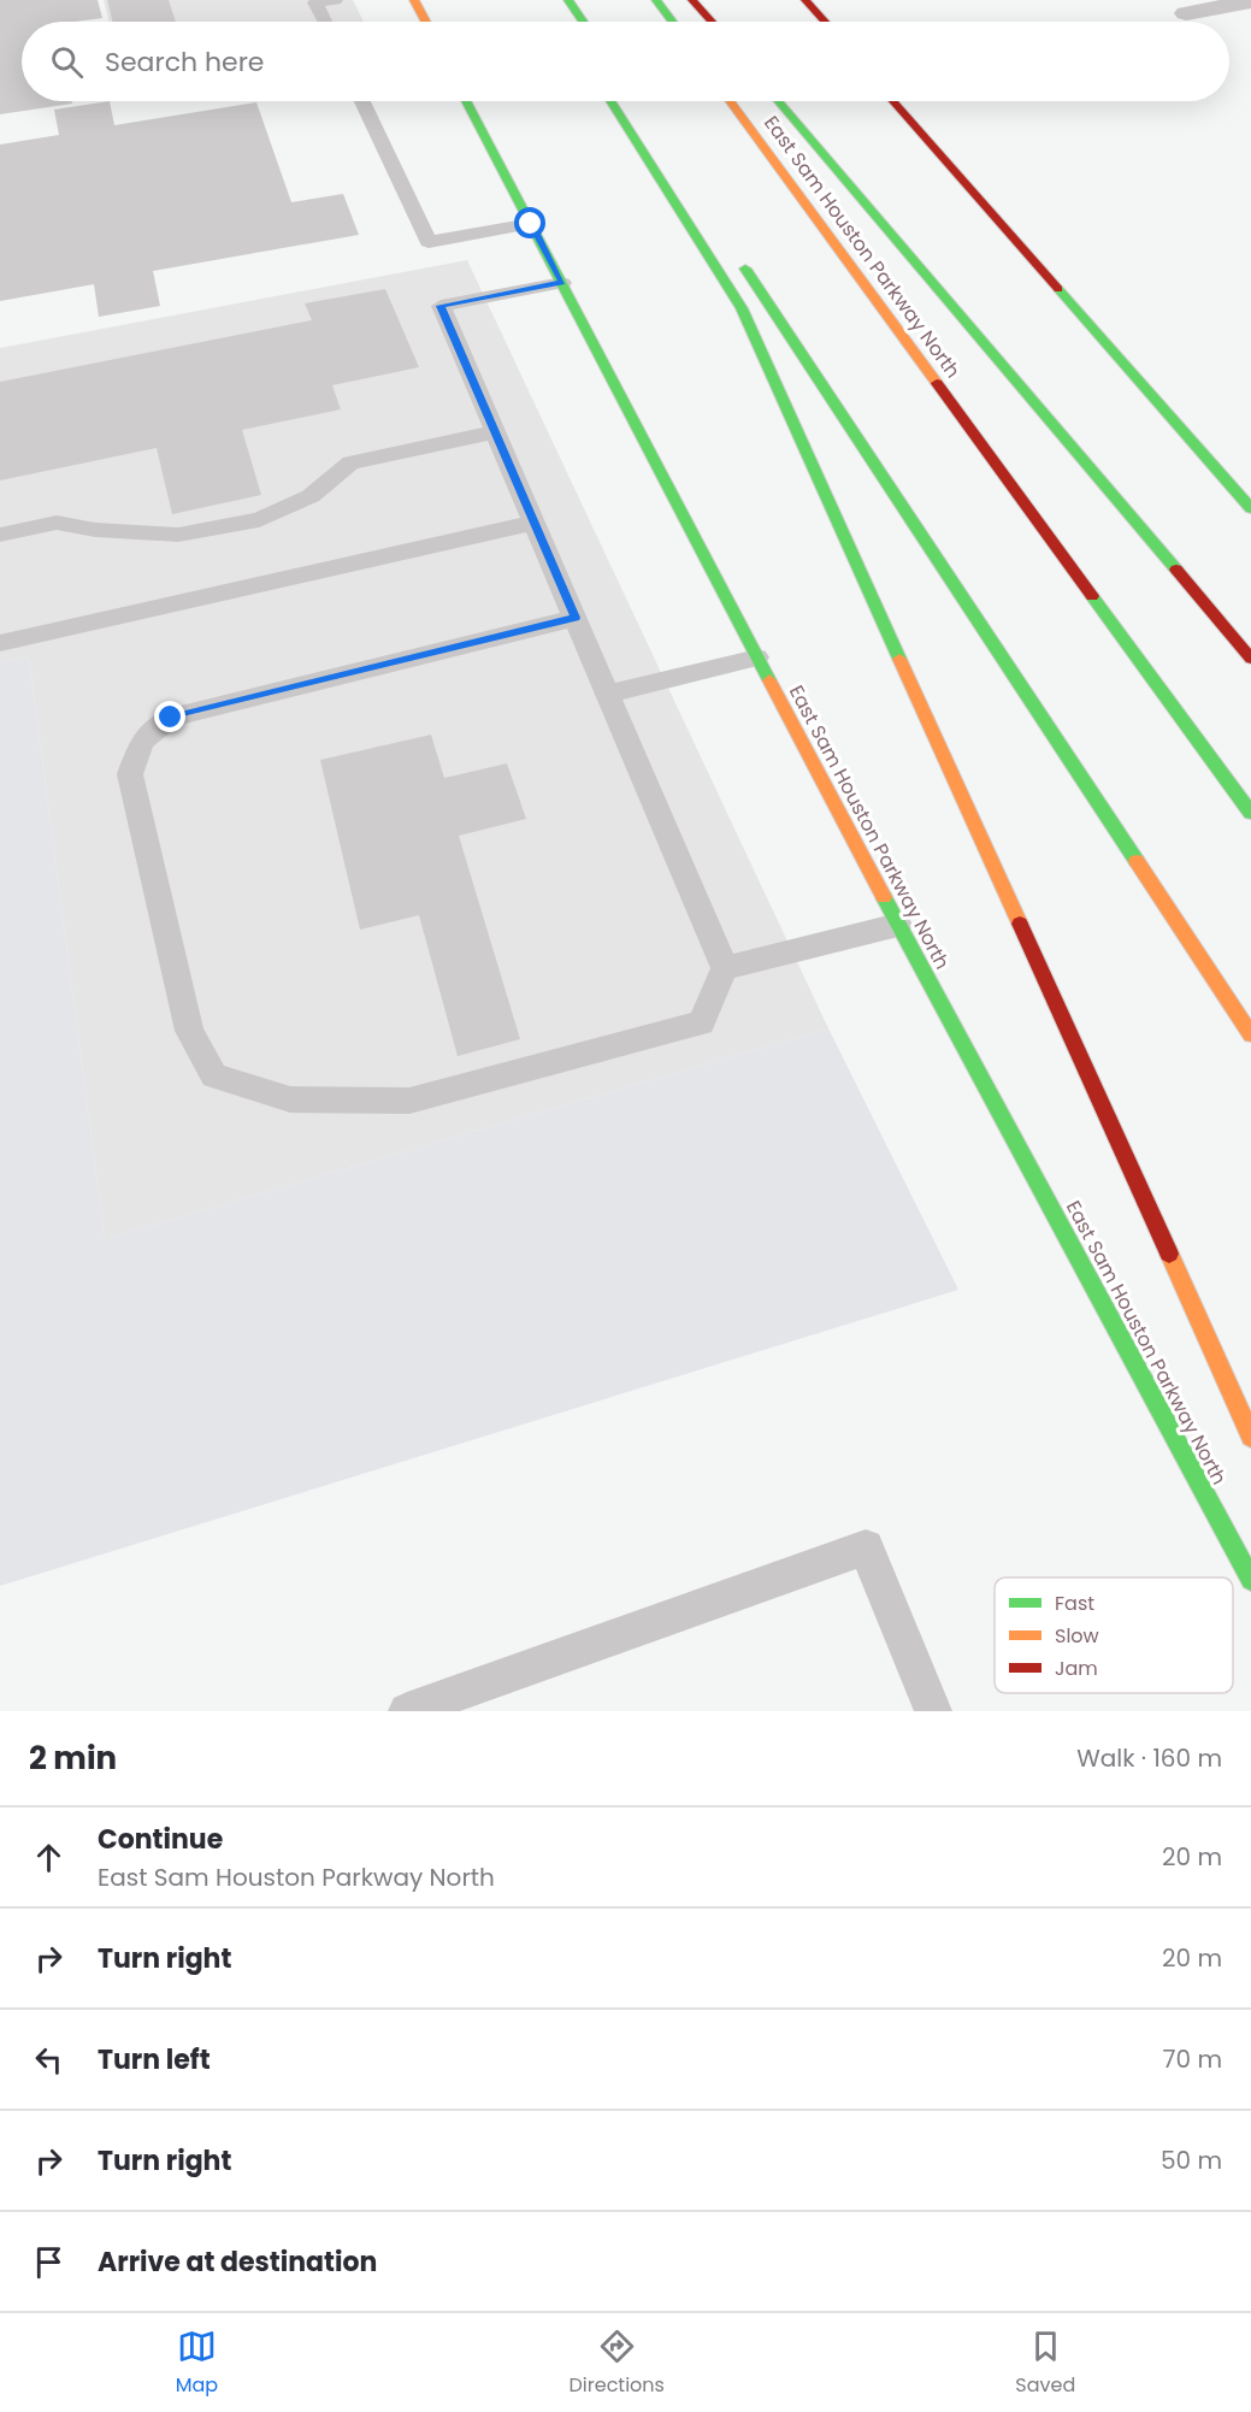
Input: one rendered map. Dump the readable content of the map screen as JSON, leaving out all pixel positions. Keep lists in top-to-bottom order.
{
  "streets": {
    "main road": ["East Sam Houston Parkway North"]
  },
  "legend": ["Fast", "Slow", "Jam"],
  "page": {
    "search": "Search here",
    "heading": ["2 min", "Walk · 160 m"],
    "list": [
      ["Continue", "East Sam Houston Parkway North", "20 m"],
      ["Turn right", "20 m"],
      ["Turn left", "70 m"],
      ["Turn right", "50 m"],
      "Arrive at destination"
    ],
    "nav": ["Map", "Directions", "Saved"]
  }
}
